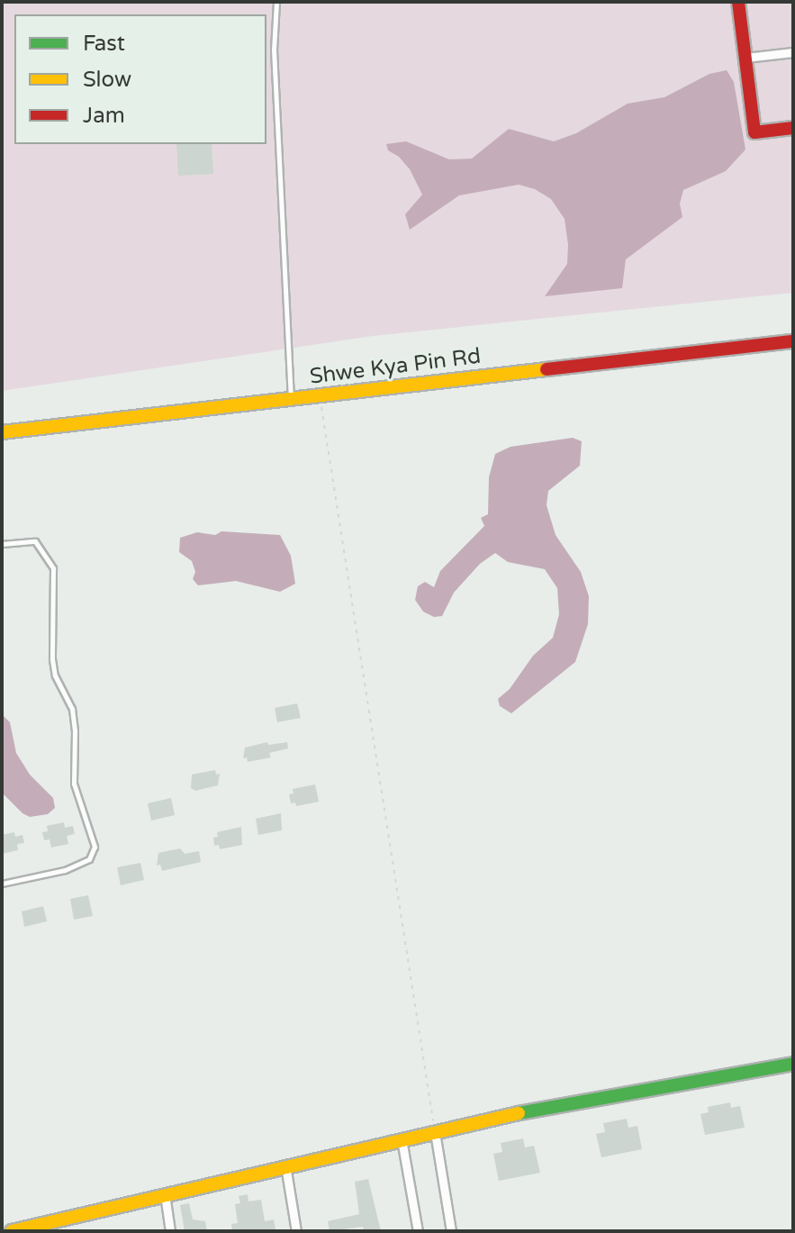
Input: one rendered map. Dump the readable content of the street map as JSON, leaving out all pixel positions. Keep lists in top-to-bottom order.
{
  "streets": {
    "street": ["Shwe Kya Pin Rd"]
  },
  "legend": ["Fast", "Slow", "Jam"]
}
